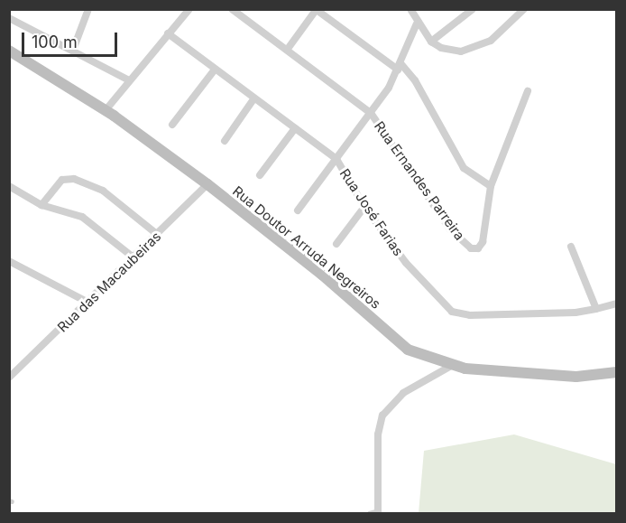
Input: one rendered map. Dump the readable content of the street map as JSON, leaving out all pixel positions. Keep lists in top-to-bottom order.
{
  "streets": {
    "street": [
      "Rua Ernandes Parreira",
      "Rua José Farias",
      "Rua Doutor Arruda Negreiros",
      "Rua das Macaubeiras"
    ]
  },
  "crossings": [
    ["Rua Doutor Arruda Negreiros", "Rua das Macaubeiras"]
  ],
  "scale_bar": "100 m"
}
